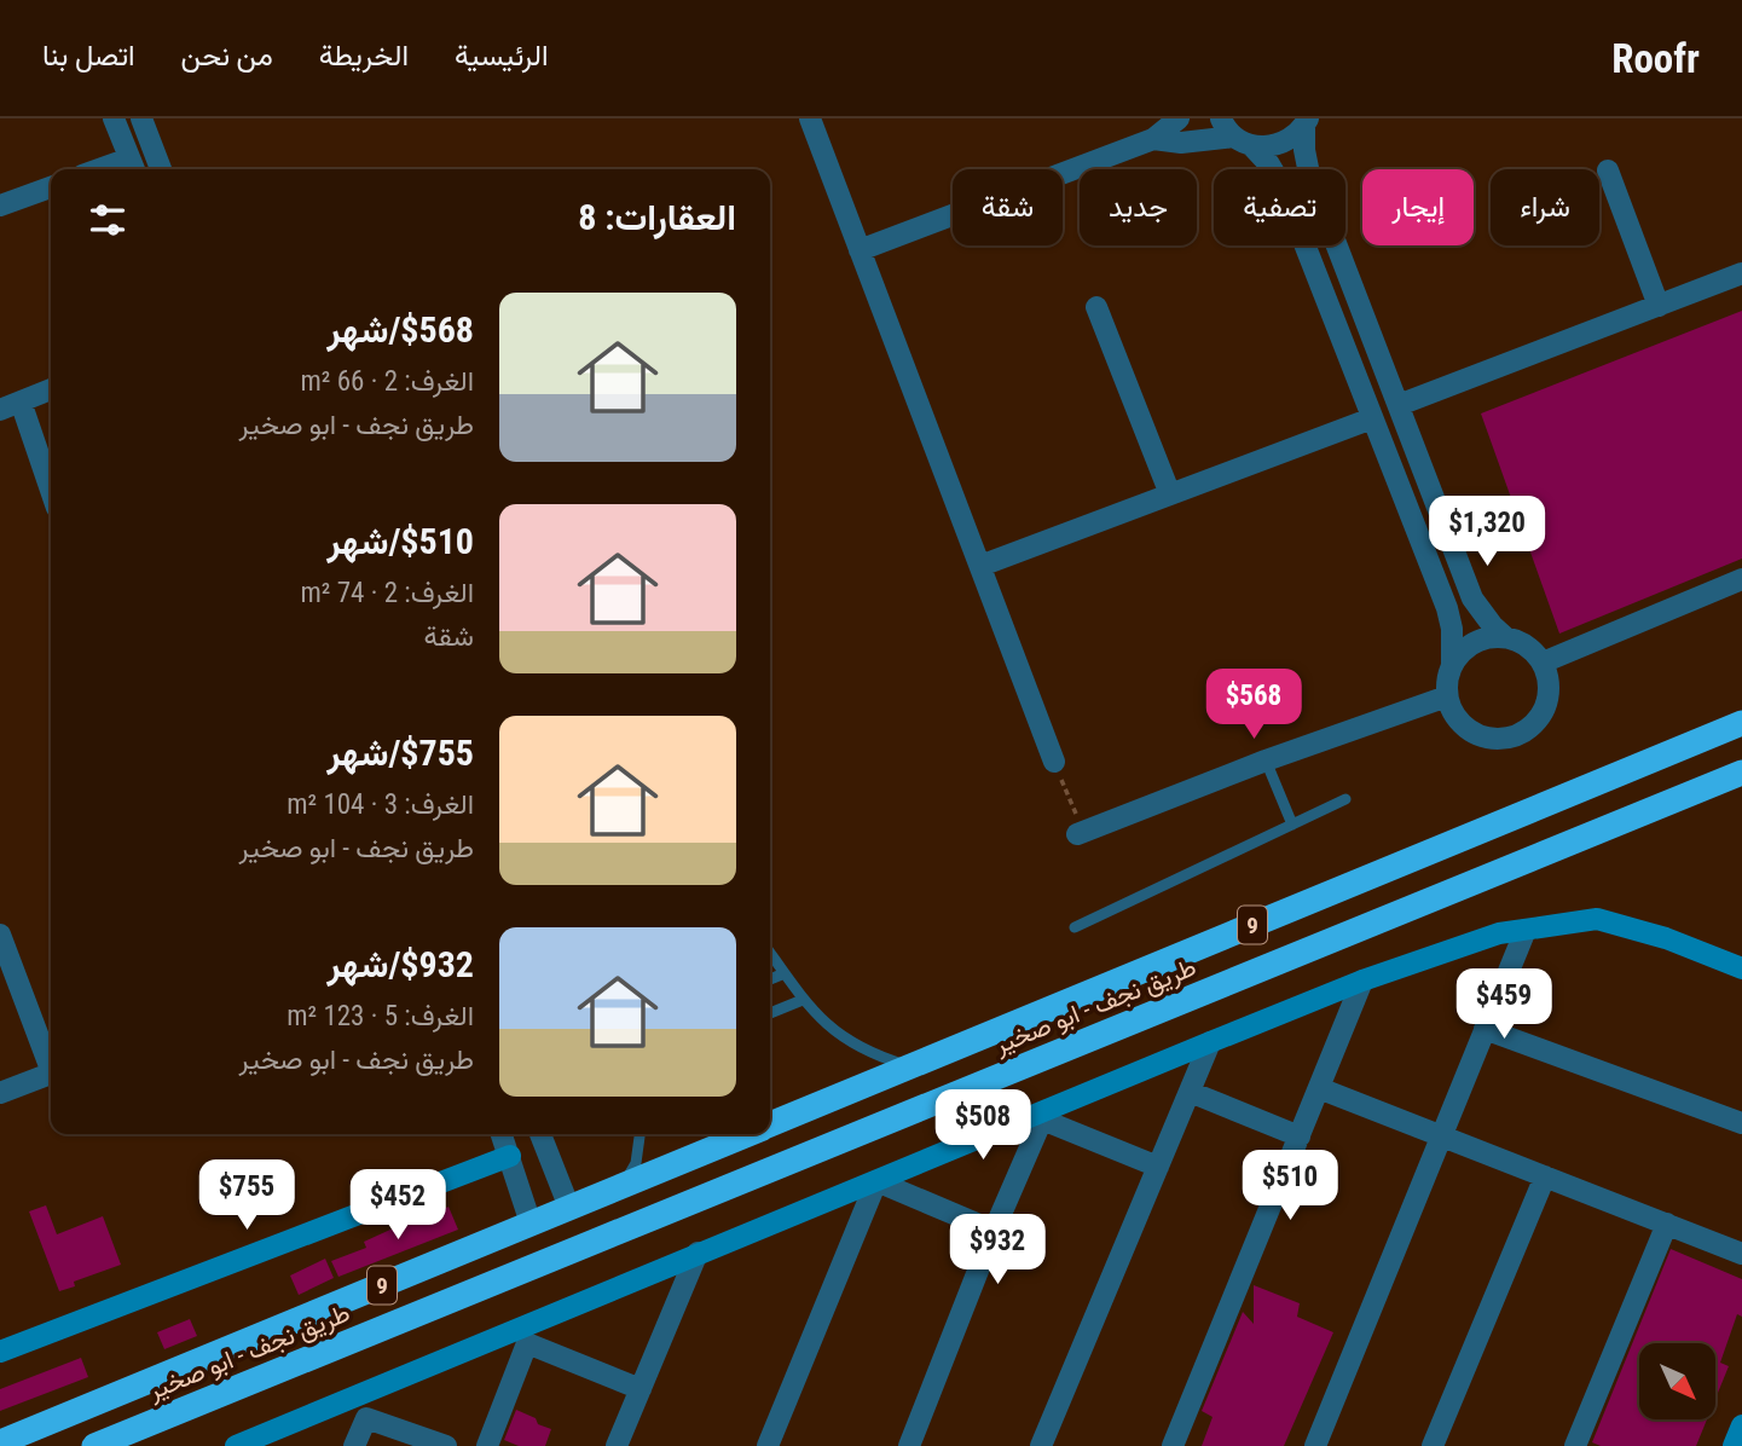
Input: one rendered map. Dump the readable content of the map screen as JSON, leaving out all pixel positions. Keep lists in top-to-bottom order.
{
  "streets": {
    "highway": ["9", "طريق نجف - ابو صخير"]
  },
  "north": "bottom right",
  "page": {
    "header": "Roofr",
    "nav": [
      "الرئيسية",
      "الخريطة",
      "من نحن",
      "اتصل بنا"
    ],
    "chip": [
      "شراء",
      "إيجار",
      "تصفية",
      "جديد",
      "شقة"
    ],
    "heading": "العقارات: 8",
    "list": [
      {
        "name": "$568/شهر",
        "note": "الغرف: 2 · 66 m² · طريق نجف - ابو صخير"
      },
      {
        "name": "$510/شهر",
        "note": "الغرف: 2 · 74 m² · شقة"
      },
      {
        "name": "$755/شهر",
        "note": "الغرف: 3 · 104 m² · طريق نجف - ابو صخير"
      },
      {
        "name": "$932/شهر",
        "note": "الغرف: 5 · 123 m² · طريق نجف - ابو صخير"
      }
    ],
    "price": [
      "$1,320",
      "$568",
      "$459",
      "$508",
      "$510",
      "$755",
      "$452",
      "$932"
    ]
  }
}
